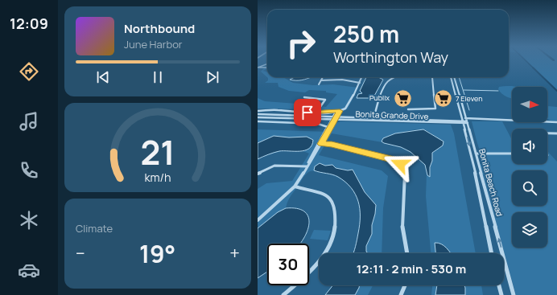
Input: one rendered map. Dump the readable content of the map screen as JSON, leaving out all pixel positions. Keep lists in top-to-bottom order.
{
  "streets": {
    "street": ["Bonita Grande Drive", "Bonita Beach Road"]
  },
  "crossings": [
    ["Bonita Grande Drive", "Bonita Beach Road"]
  ],
  "places": {
    "supermarket": ["Publix", "7 Eleven"]
  },
  "north": "right",
  "page": {
    "tabs": "12:09",
    "turn": ["250 m", "Worthington Way"],
    "song": ["Northbound", "June Harbor"],
    "tile": "Climate",
    "heat": ["−", "19°", "+"],
    "limit": "30",
    "trip": "12:11 · 2 min · 530 m",
    "gauge": ["21", "km/h"]
  }
}
